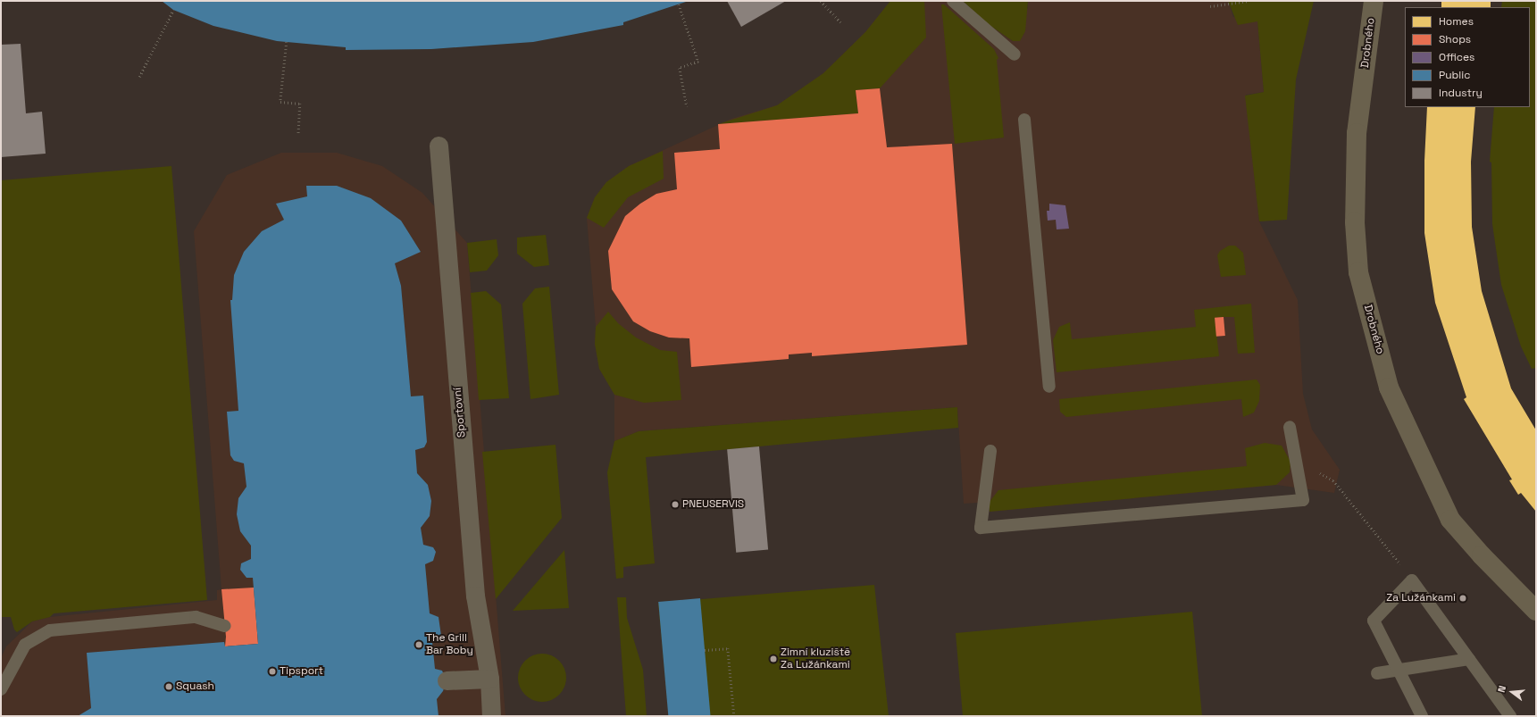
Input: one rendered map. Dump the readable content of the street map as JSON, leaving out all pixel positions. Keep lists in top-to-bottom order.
{
  "streets": {
    "main road": ["Drobného"],
    "street": ["Sportovní"]
  },
  "places": [
    "PNEUSERVIS",
    "Za Lužánkami",
    "The Grill Bar Boby",
    "Zimní kluziště Za Lužánkami",
    "Tipsport",
    "Squash"
  ],
  "legend": [
    "Homes",
    "Shops",
    "Offices",
    "Public",
    "Industry"
  ],
  "north": "left"
}
